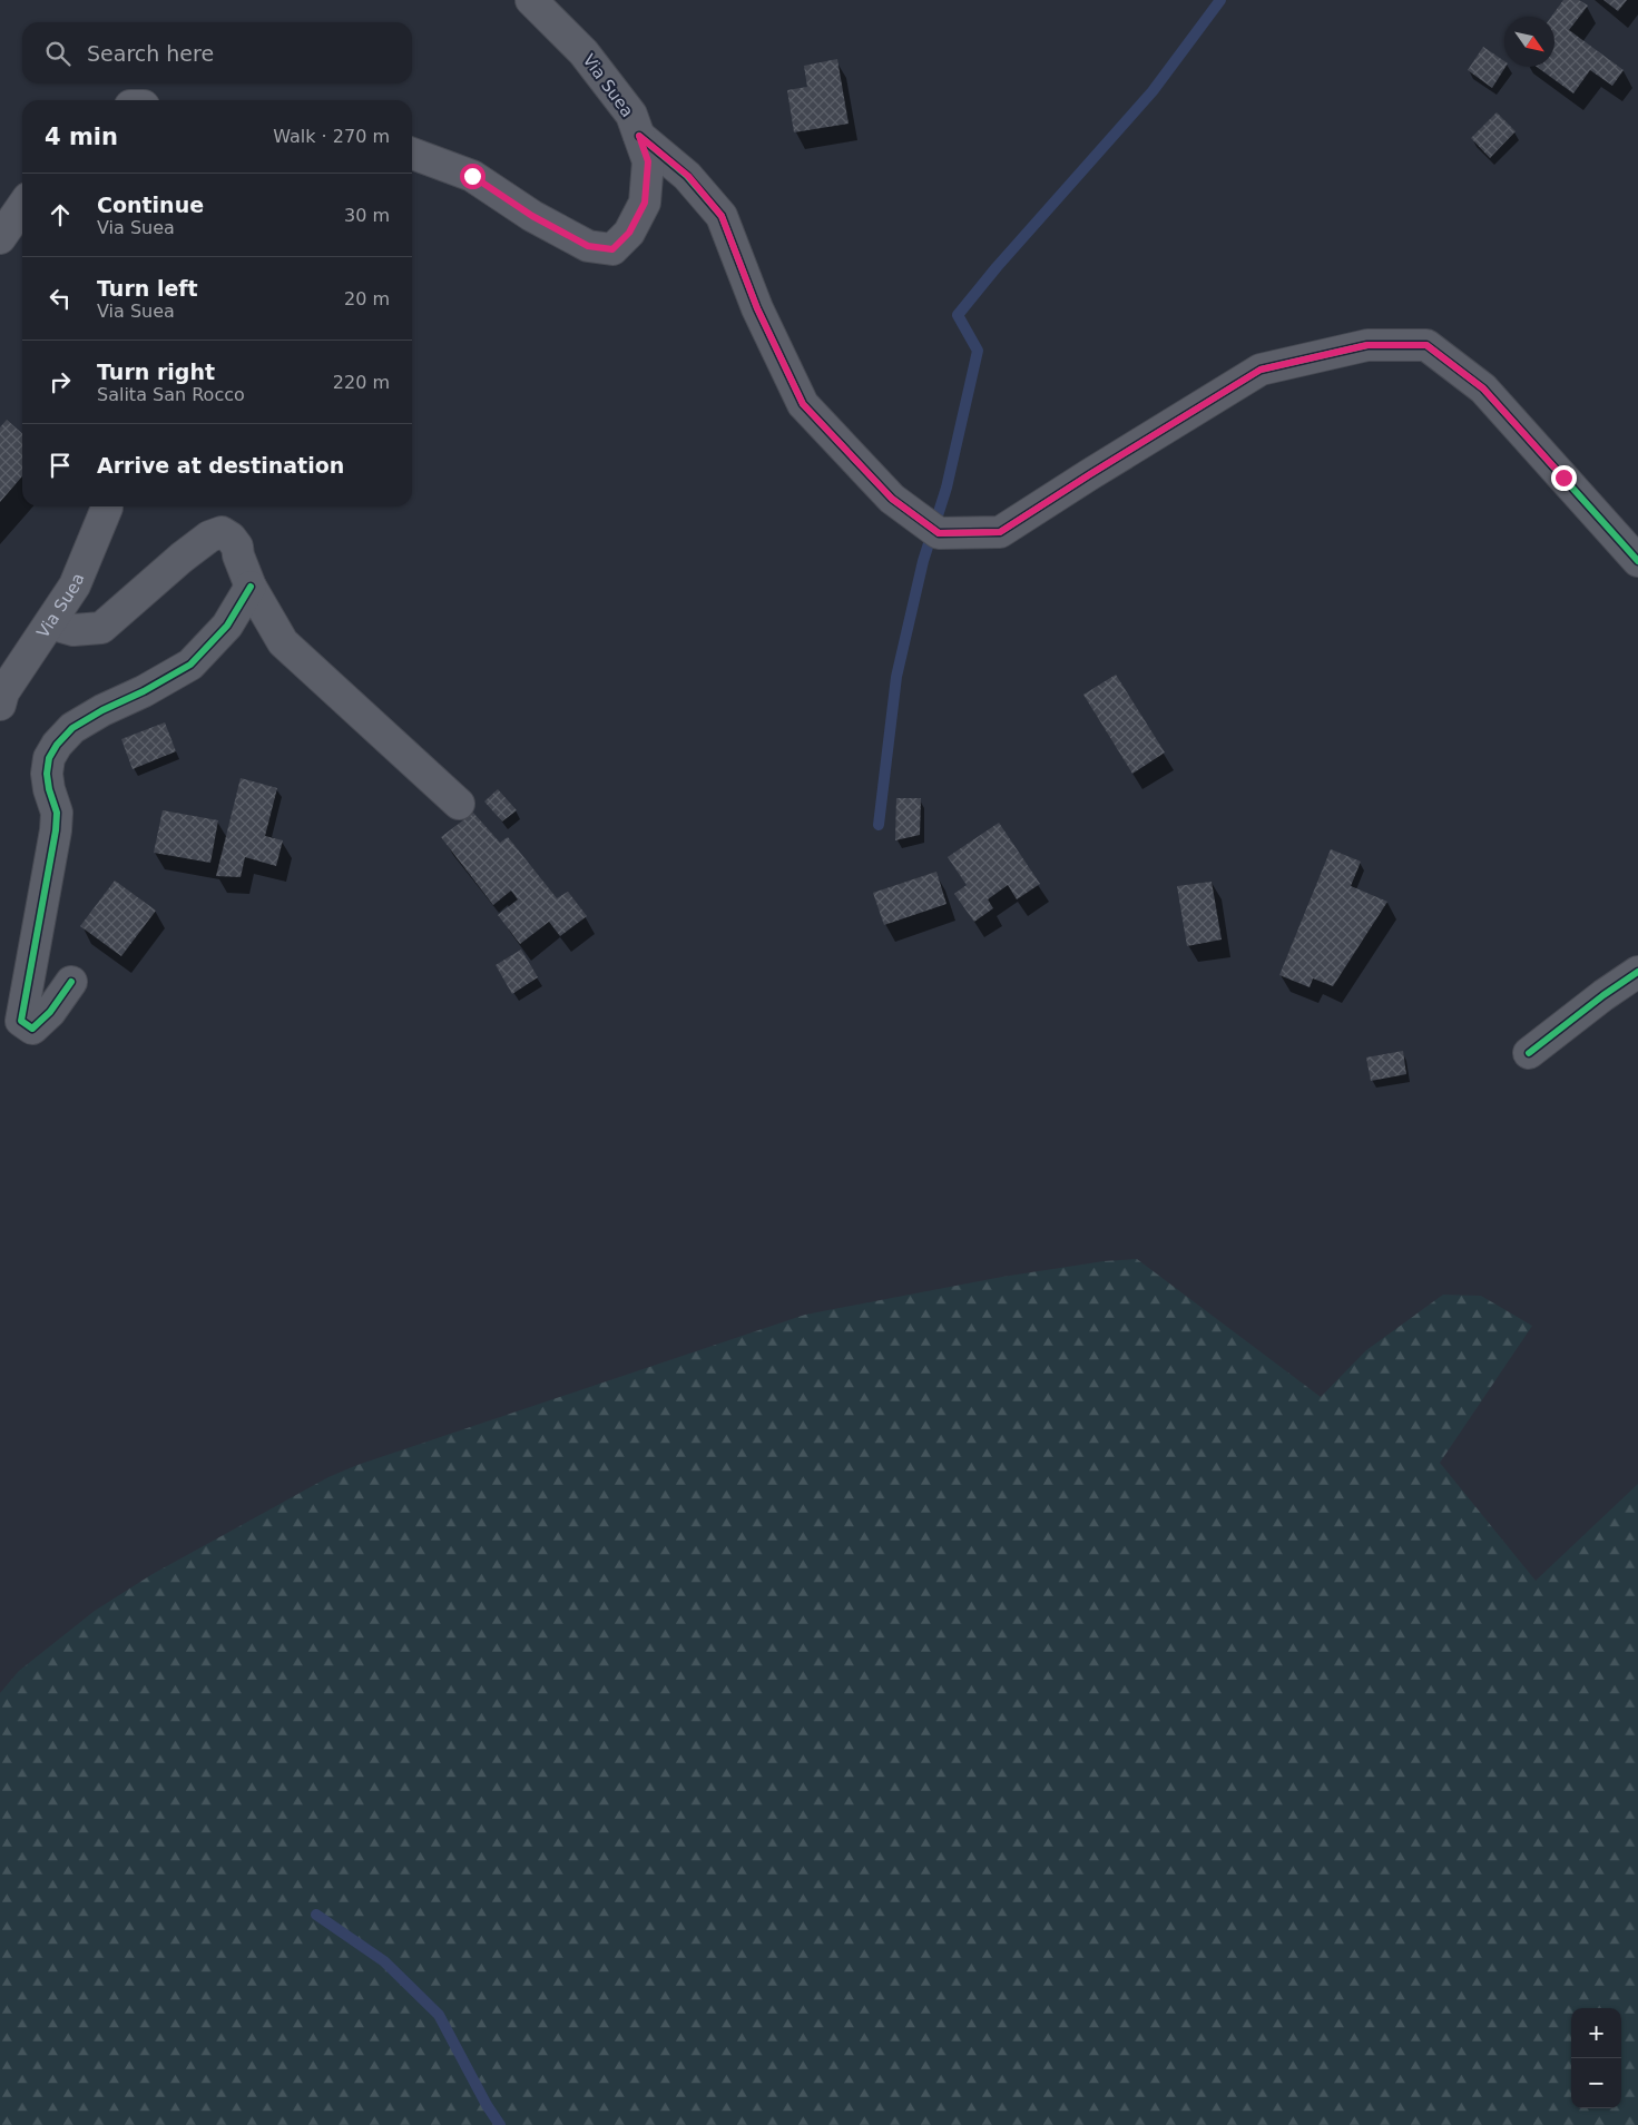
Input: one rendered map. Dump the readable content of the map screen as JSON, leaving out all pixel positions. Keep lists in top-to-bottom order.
{
  "streets": {
    "street": ["Via Suea"]
  },
  "north": "bottom right",
  "page": {
    "search": "Search here",
    "heading": ["4 min", "Walk · 270 m"],
    "list": [
      ["Continue", "Via Suea", "30 m"],
      ["Turn left", "Via Suea", "20 m"],
      ["Turn right", "Salita San Rocco", "220 m"],
      "Arrive at destination"
    ],
    "map_buttons": ["+", "−"]
  }
}
